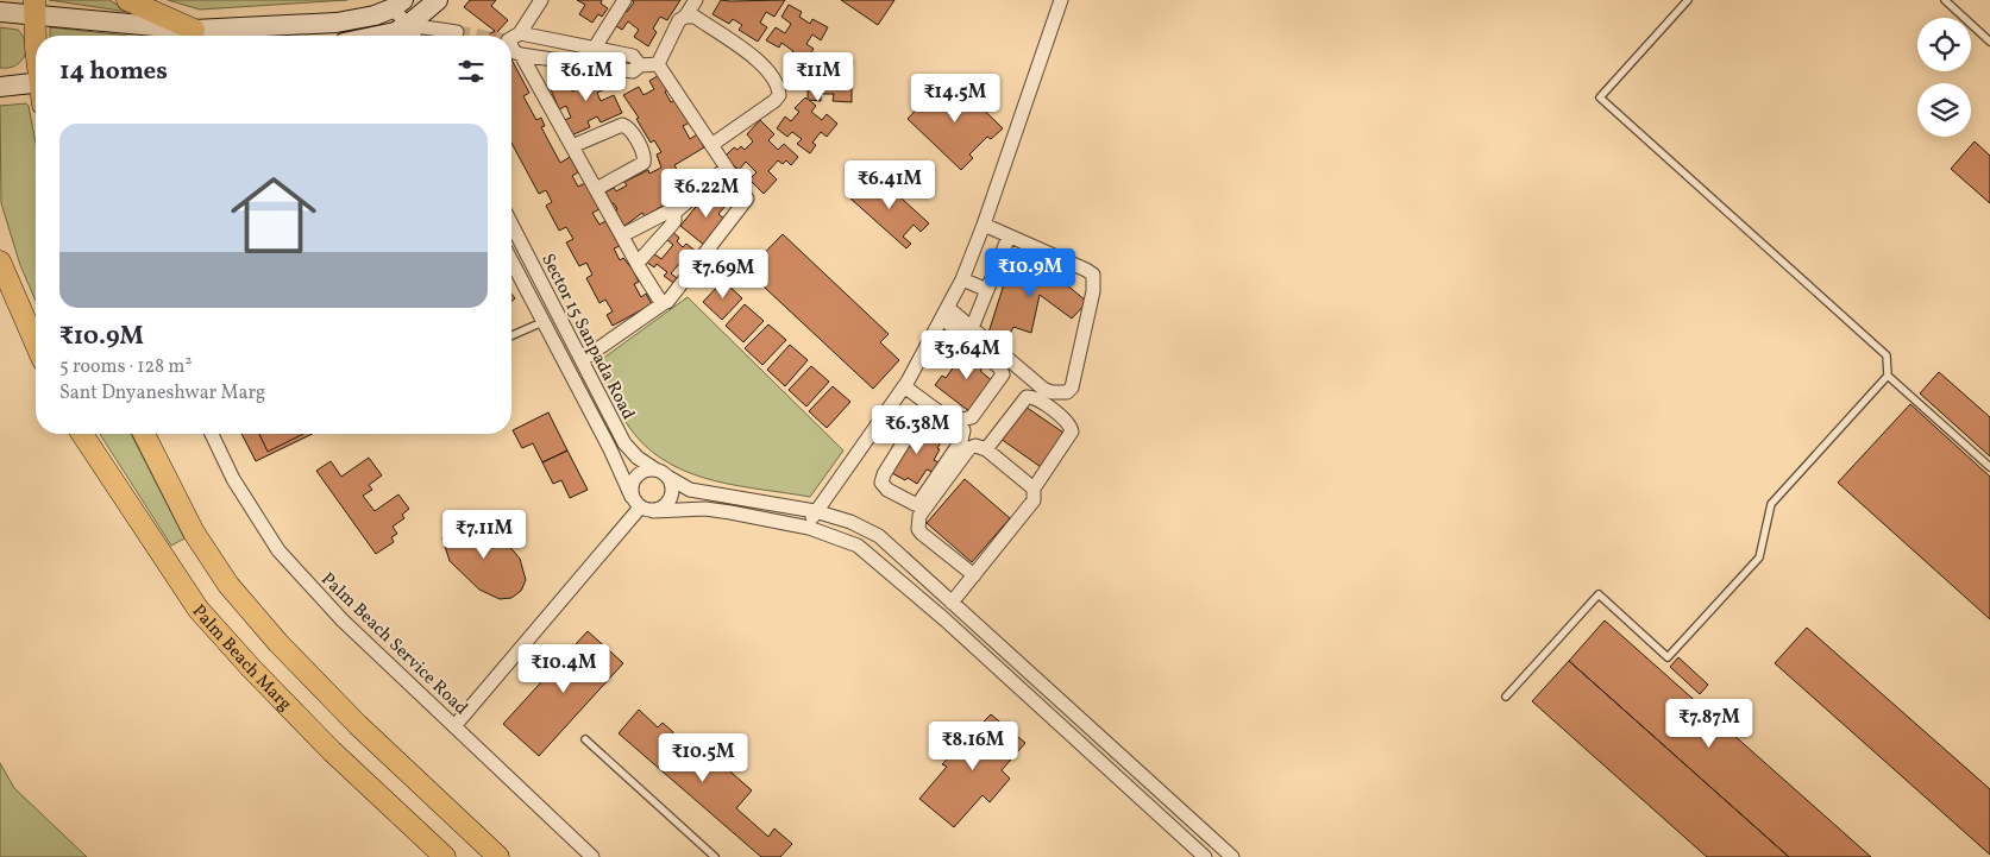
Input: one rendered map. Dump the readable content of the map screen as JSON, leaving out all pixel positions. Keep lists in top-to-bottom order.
{
  "streets": {
    "main road": ["Palm Beach Marg"],
    "street": ["Sector 15 Sanpada Road", "Palm Beach Service Road"]
  },
  "page": {
    "heading": "14 homes",
    "price": [
      "₹6.1M",
      "₹11M",
      "₹14.5M",
      "₹6.41M",
      "₹6.22M",
      "₹10.9M",
      "₹7.69M",
      "₹3.64M",
      "₹6.38M",
      "₹7.11M",
      "₹10.4M",
      "₹7.87M",
      "₹8.16M",
      "₹10.5M"
    ],
    "list": [
      {
        "name": "₹10.9M",
        "note": "5 rooms · 128 m² · Sant Dnyaneshwar Marg"
      }
    ]
  }
}
